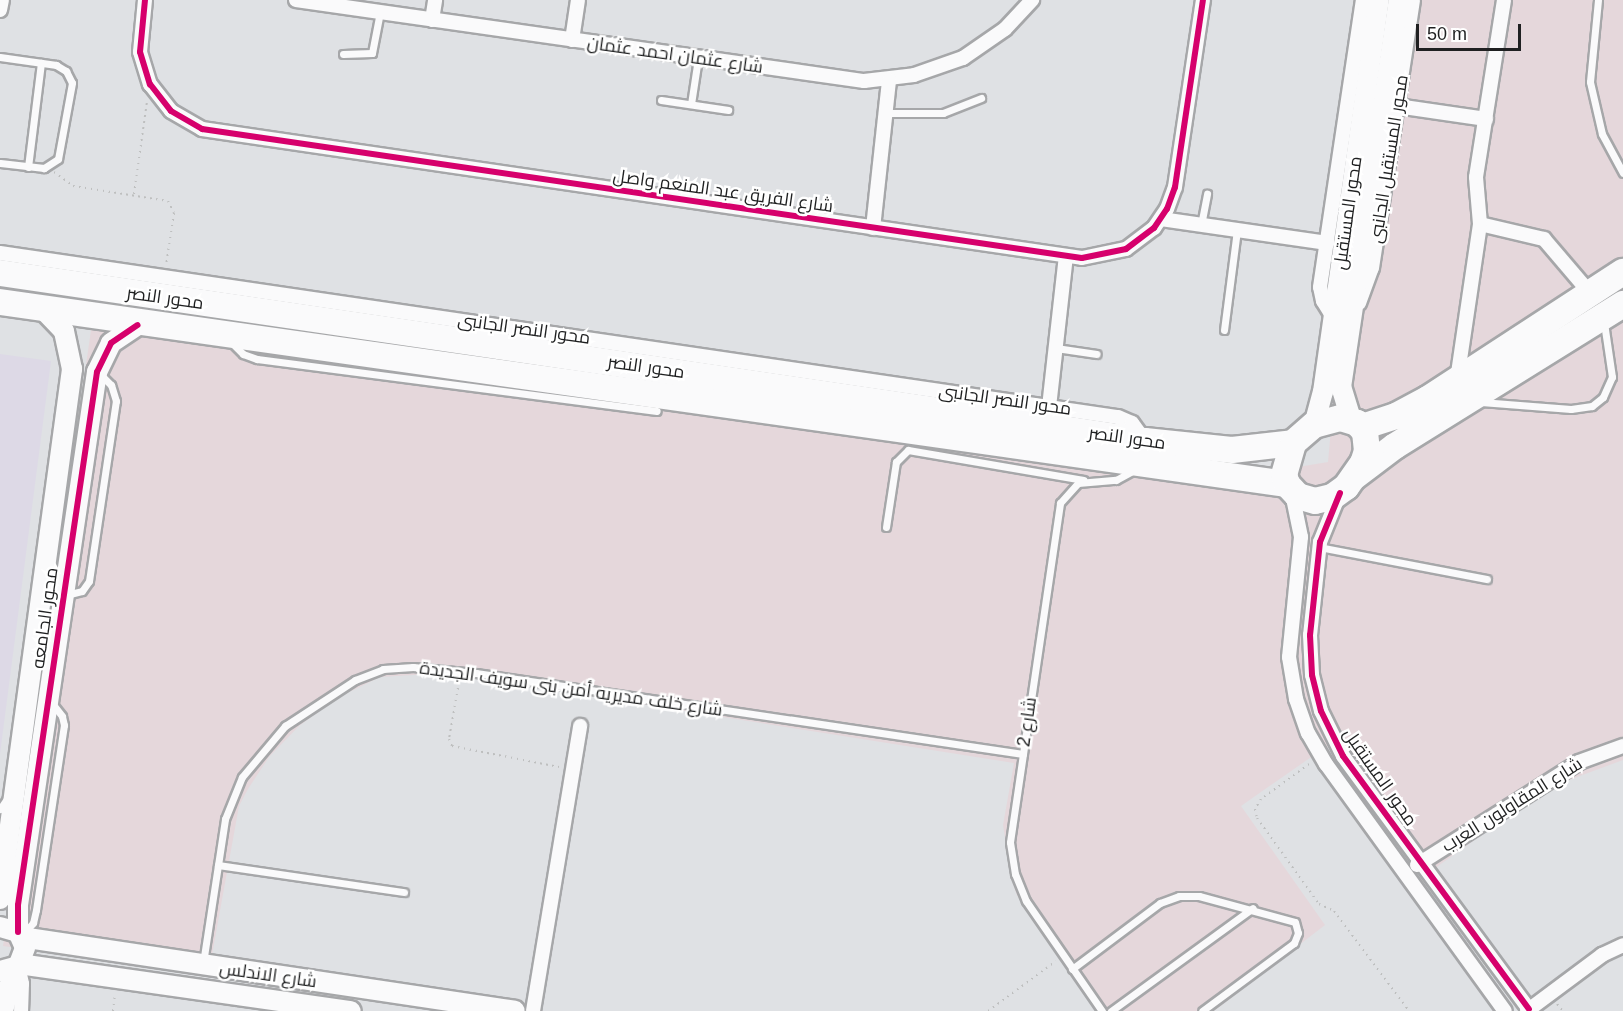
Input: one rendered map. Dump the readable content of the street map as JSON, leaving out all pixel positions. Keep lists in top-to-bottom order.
{
  "streets": {
    "highway": ["محور النصر"],
    "street": [
      "شارع عثمان احمد عثمان",
      "محور المستقبل الجانبى",
      "شارع الفريق عبد المنعم واصل",
      "محور المستقبل",
      "محور النصر الجانبى",
      "محور الجامعه",
      "شارع المقاولون العرب",
      "شارع الاندلس"
    ],
    "lane": ["شارع خلف مديريه أمن بنى سويف الجديدة", "شارع 2"]
  },
  "crossings": [
    ["محور المستقبل الجانبى", "محور المستقبل"],
    ["محور المستقبل", "محور النصر"],
    ["محور المستقبل", "شارع المقاولون العرب"],
    ["محور النصر", "محور النصر الجانبى"],
    ["محور النصر", "محور الجامعه"],
    ["محور الجامعه", "شارع الاندلس"],
    ["شارع خلف مديريه أمن بنى سويف الجديدة", "شارع 2"],
    ["شارع خلف مديريه أمن بنى سويف الجديدة", "شارع الاندلس"]
  ],
  "scale_bar": "50 m"
}
